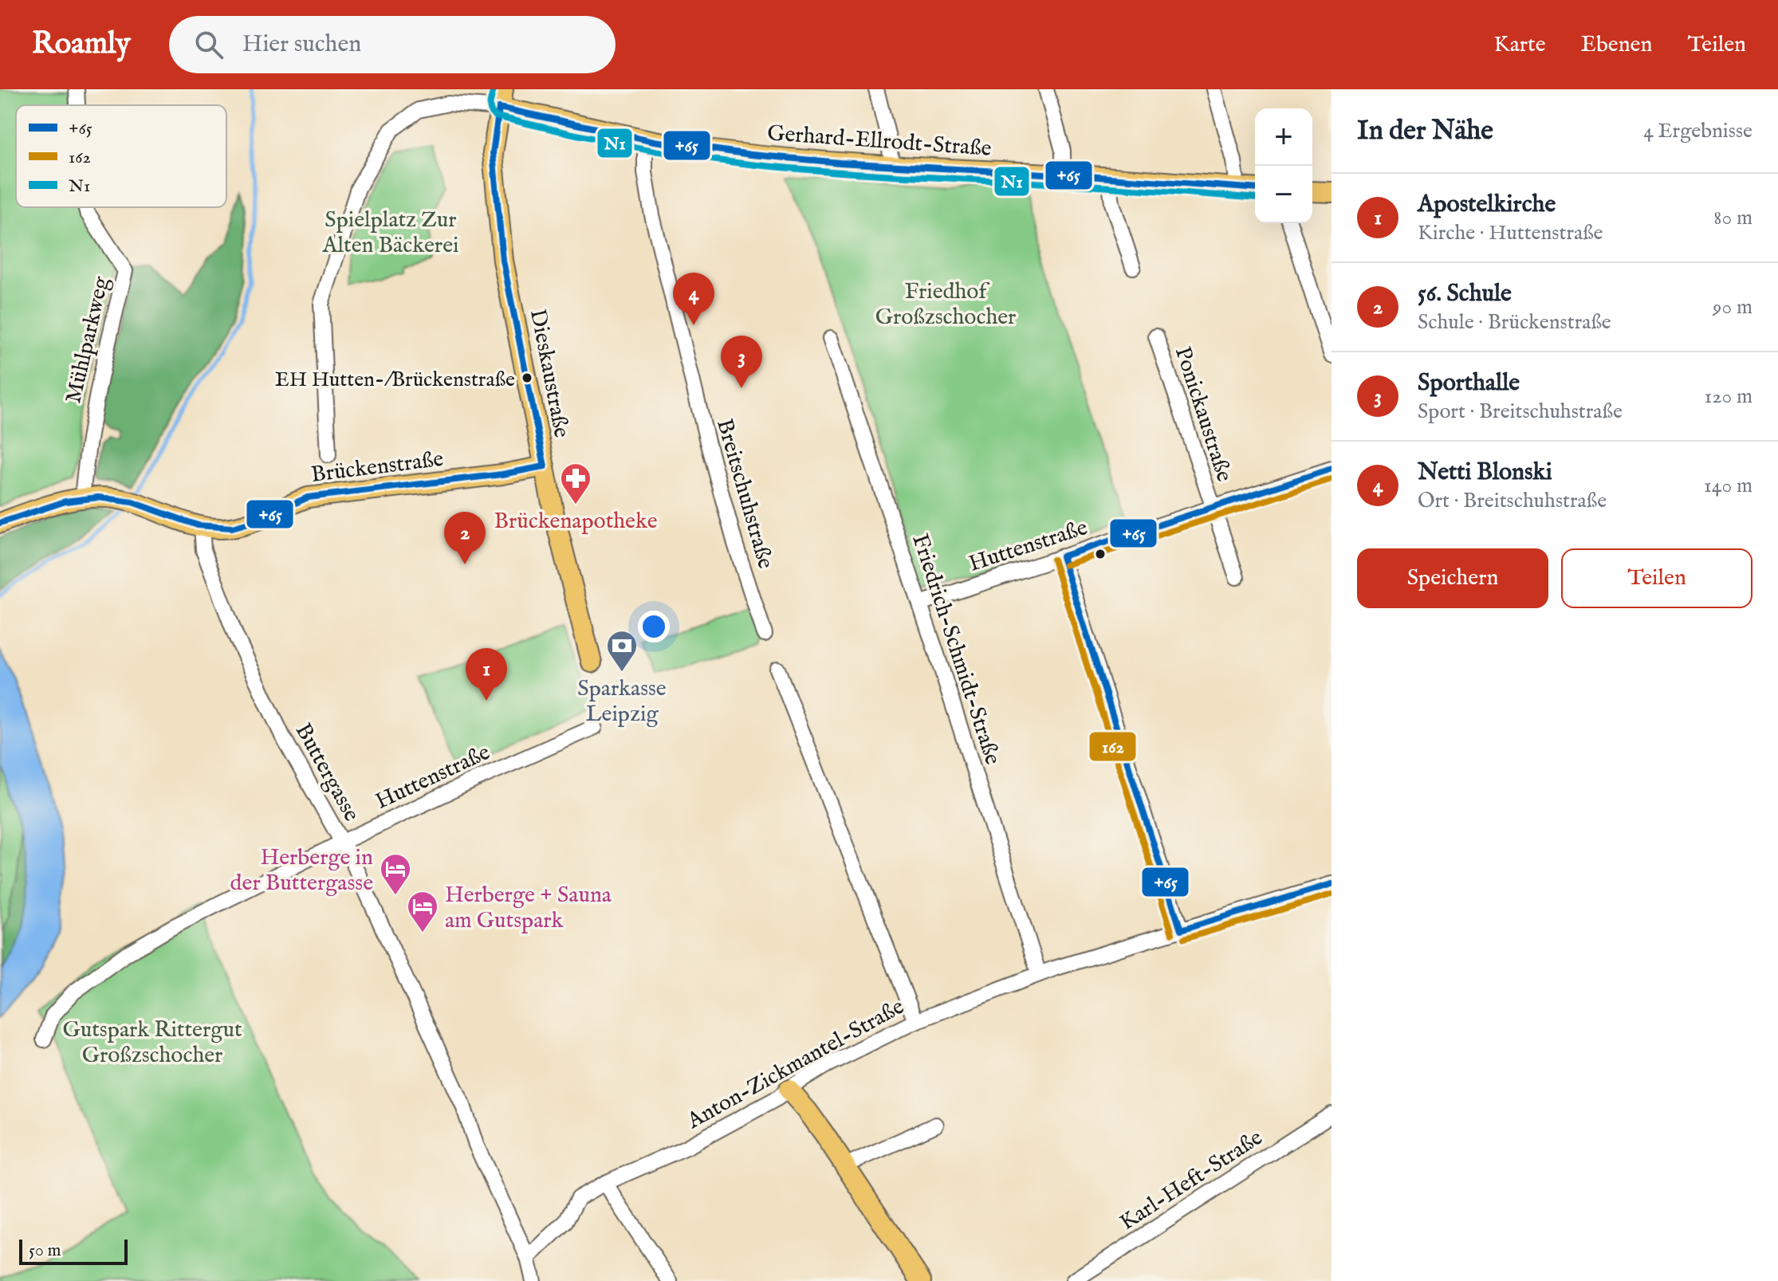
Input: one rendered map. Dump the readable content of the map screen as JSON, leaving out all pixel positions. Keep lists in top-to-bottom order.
{
  "streets": {
    "main road": ["Gerhard-Ellrodt-Straße", "Dieskaustraße", "Brückenstraße"],
    "street": [
      "Mühlparkweg",
      "Ponickaustraße",
      "Breitschuhstraße",
      "Huttenstraße",
      "Friedrich-Schmidt-Straße",
      "Buttergasse",
      "Anton-Zickmantel-Straße",
      "Karl-Heft-Straße"
    ]
  },
  "crossings": [
    ["Gerhard-Ellrodt-Straße", "Dieskaustraße"],
    ["Gerhard-Ellrodt-Straße", "Breitschuhstraße"],
    ["Mühlparkweg", "Brückenstraße"],
    ["Dieskaustraße", "Brückenstraße"],
    ["Ponickaustraße", "Huttenstraße"],
    ["Brückenstraße", "Buttergasse"],
    ["Huttenstraße", "Friedrich-Schmidt-Straße"],
    ["Huttenstraße", "Buttergasse"],
    ["Friedrich-Schmidt-Straße", "Anton-Zickmantel-Straße"],
    ["Buttergasse", "Anton-Zickmantel-Straße"]
  ],
  "parks": ["Spielplatz Zur Alten Bäckerei", "Friedhof Großzschocher", "Gutspark Rittergut Großzschocher"],
  "places": {
    "other": ["EH Hutten-/Brückenstraße"],
    "pharmacy": ["Brückenapotheke"],
    "bank": ["Sparkasse Leipzig"],
    "hotel": ["Herberge in der Buttergasse", "Herberge + Sauna am Gutspark"]
  },
  "lines": ["transit line N1", "transit line +65", "transit line 162"],
  "legend": ["+65", "162", "N1"],
  "scale_bar": "50 m",
  "page": {
    "header": "Roamly",
    "search": "Hier suchen",
    "nav": ["Karte", "Ebenen", "Teilen"],
    "heading": ["In der Nähe", "4 Ergebnisse"],
    "map_buttons": ["+", "−"],
    "list": [
      {
        "mark": "1",
        "name": "Apostelkirche",
        "note": "Kirche · Huttenstraße",
        "value": "80 m"
      },
      {
        "mark": "2",
        "name": "56. Schule",
        "note": "Schule · Brückenstraße",
        "value": "90 m"
      },
      {
        "mark": "3",
        "name": "Sporthalle",
        "note": "Sport · Breitschuhstraße",
        "value": "120 m"
      },
      {
        "mark": "4",
        "name": "Netti Blonski",
        "note": "Ort · Breitschuhstraße",
        "value": "140 m"
      }
    ],
    "pins": [
      "4",
      "3",
      "2",
      "1"
    ],
    "buttons": ["Speichern", "Teilen"],
    "scale": "50 m"
  }
}
